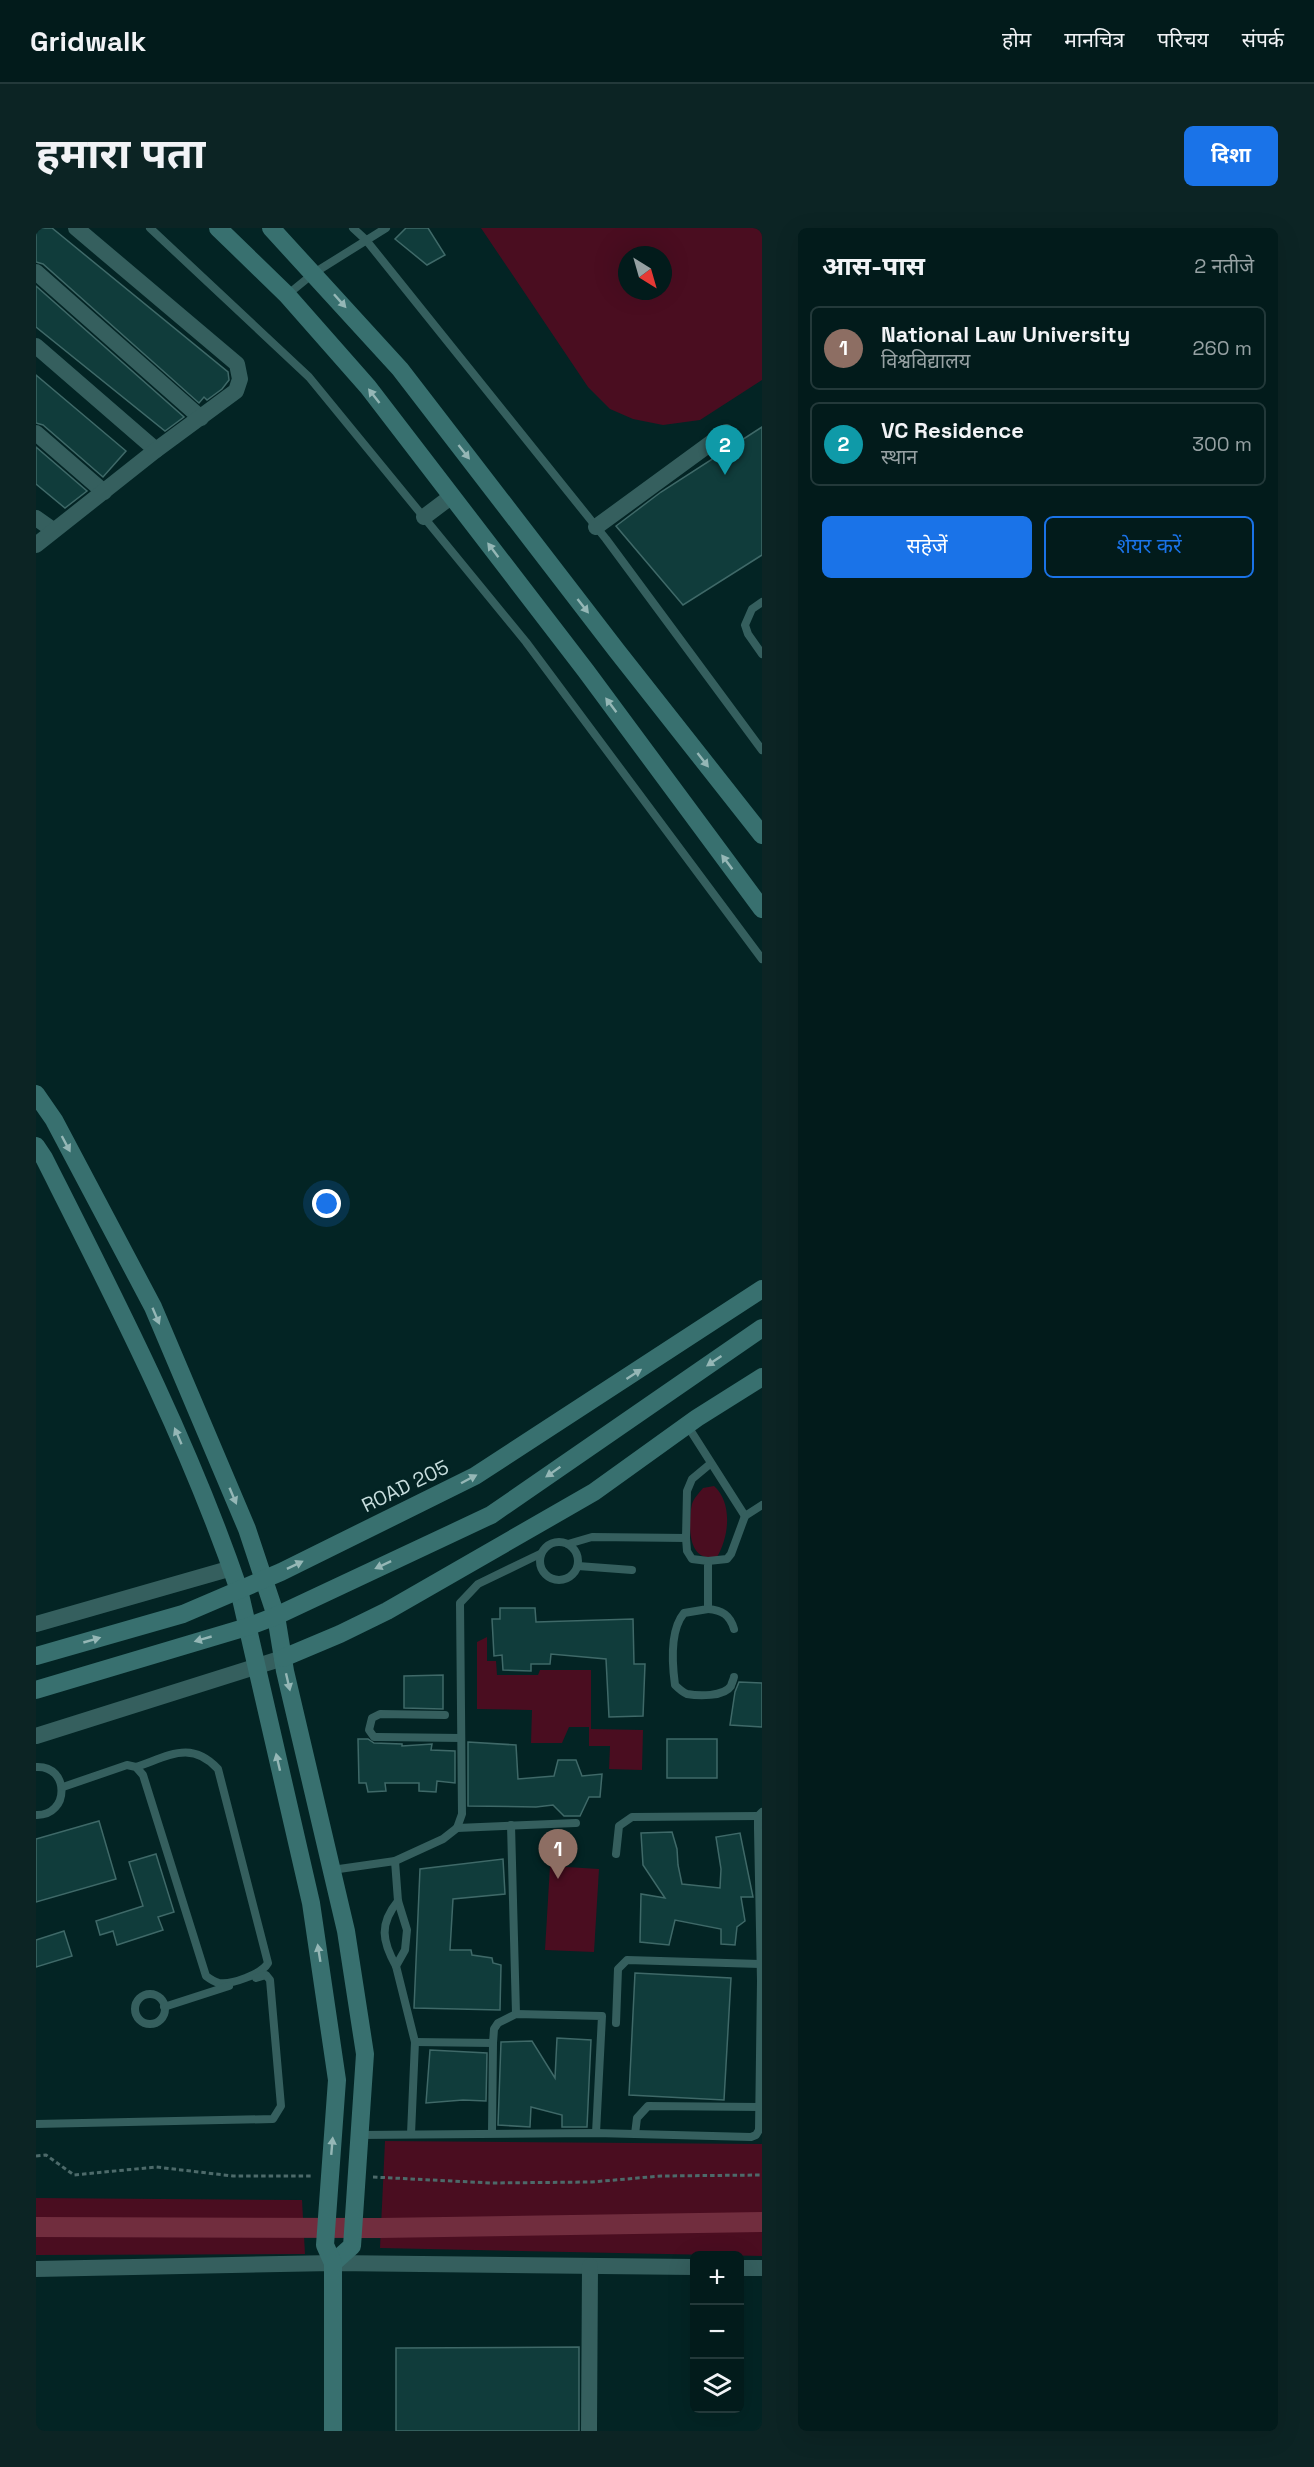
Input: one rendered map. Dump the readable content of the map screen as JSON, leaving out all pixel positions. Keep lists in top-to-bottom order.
{
  "streets": {
    "main road": ["ROAD 205"]
  },
  "north": "bottom right",
  "page": {
    "header": "Gridwalk",
    "nav": [
      "होम",
      "मानचित्र",
      "परिचय",
      "संपर्क"
    ],
    "buttons": [
      "दिशा",
      ["सहेजें", "शेयर करें"]
    ],
    "title": "हमारा पता",
    "heading": ["आस-पास", "2 नतीजे"],
    "list": [
      {
        "mark": "1",
        "name": "National Law University",
        "note": "विश्वविद्यालय",
        "value": "260 m"
      },
      {
        "mark": "2",
        "name": "VC Residence",
        "note": "स्थान",
        "value": "300 m"
      }
    ],
    "pins": ["2", "1"],
    "map_buttons": ["+", "−"]
  }
}
